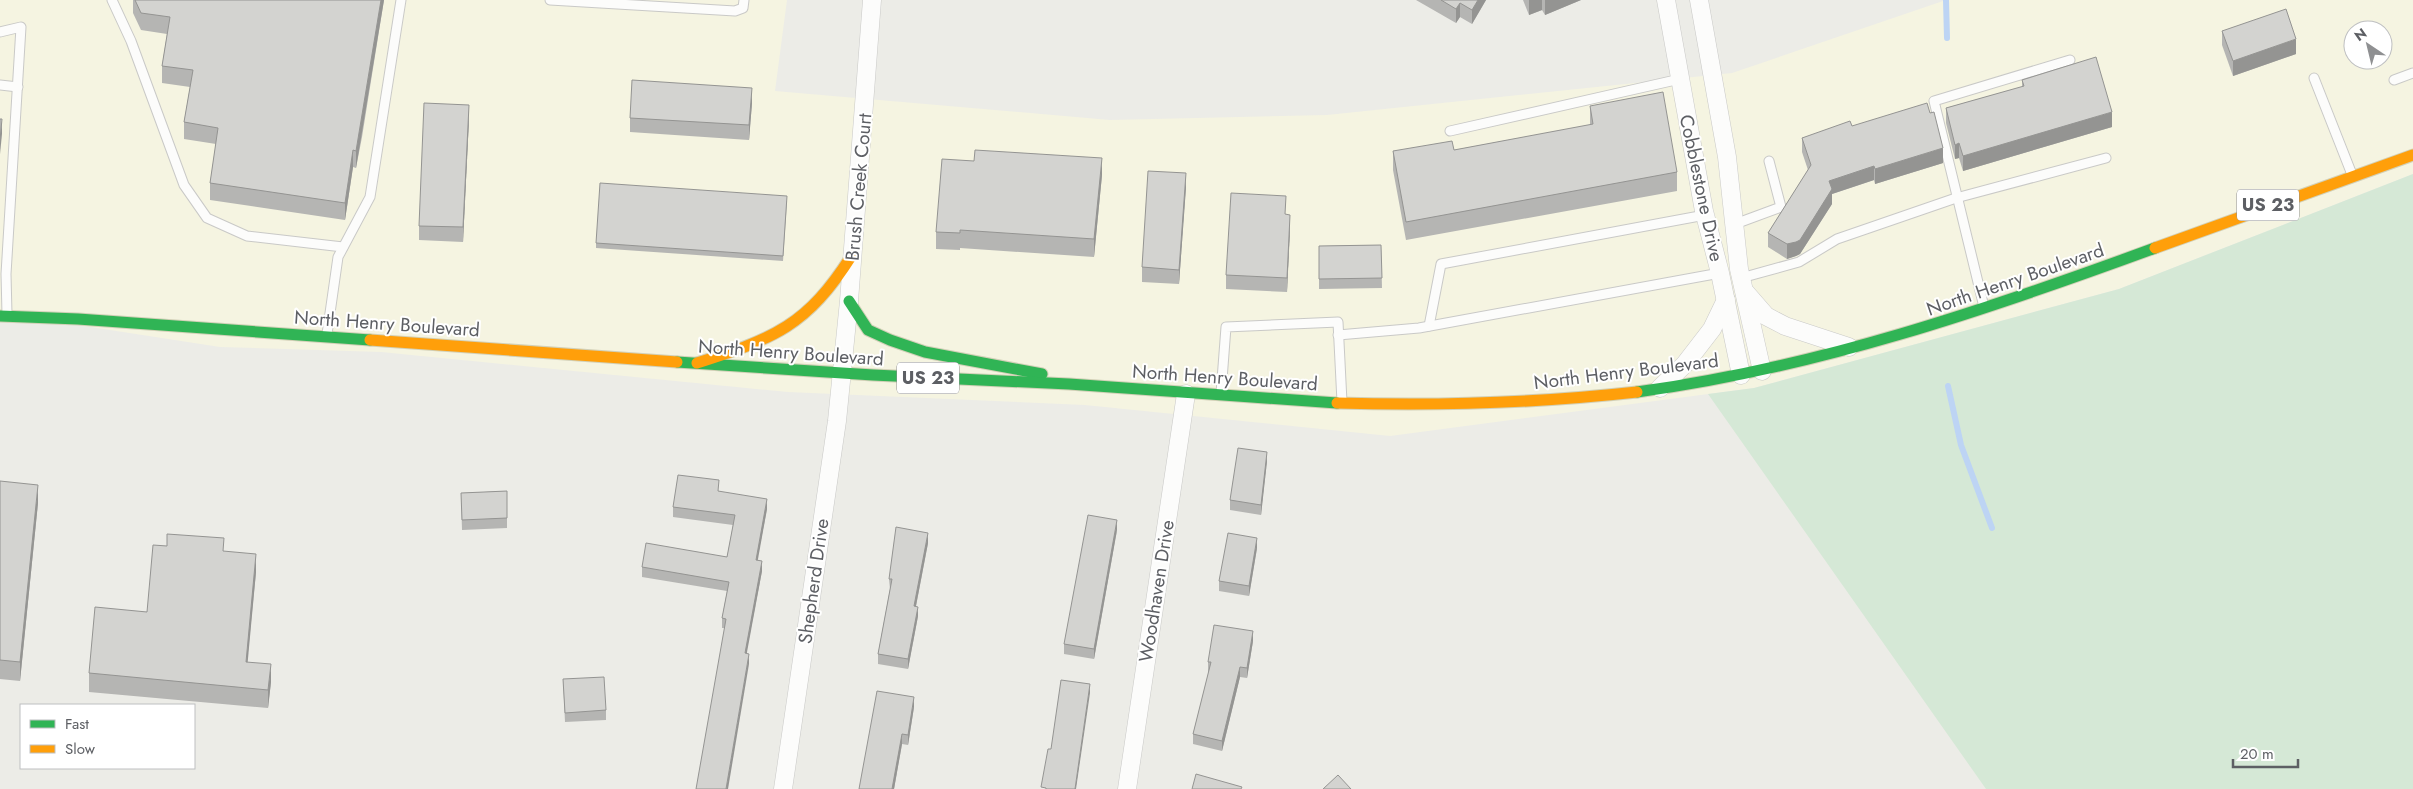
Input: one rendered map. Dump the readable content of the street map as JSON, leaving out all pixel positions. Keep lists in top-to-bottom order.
{
  "streets": {
    "main road": ["US 23", "North Henry Boulevard"],
    "street": [
      "Brush Creek Court",
      "Cobblestone Drive",
      "Shepherd Drive",
      "Woodhaven Drive"
    ]
  },
  "crossings": [
    ["Brush Creek Court", "North Henry Boulevard"],
    ["Brush Creek Court", "Shepherd Drive"],
    ["Cobblestone Drive", "North Henry Boulevard"],
    ["North Henry Boulevard", "Shepherd Drive"],
    ["North Henry Boulevard", "Woodhaven Drive"]
  ],
  "legend": ["Fast", "Slow"],
  "scale_bar": "20 m",
  "north": "top left"
}
